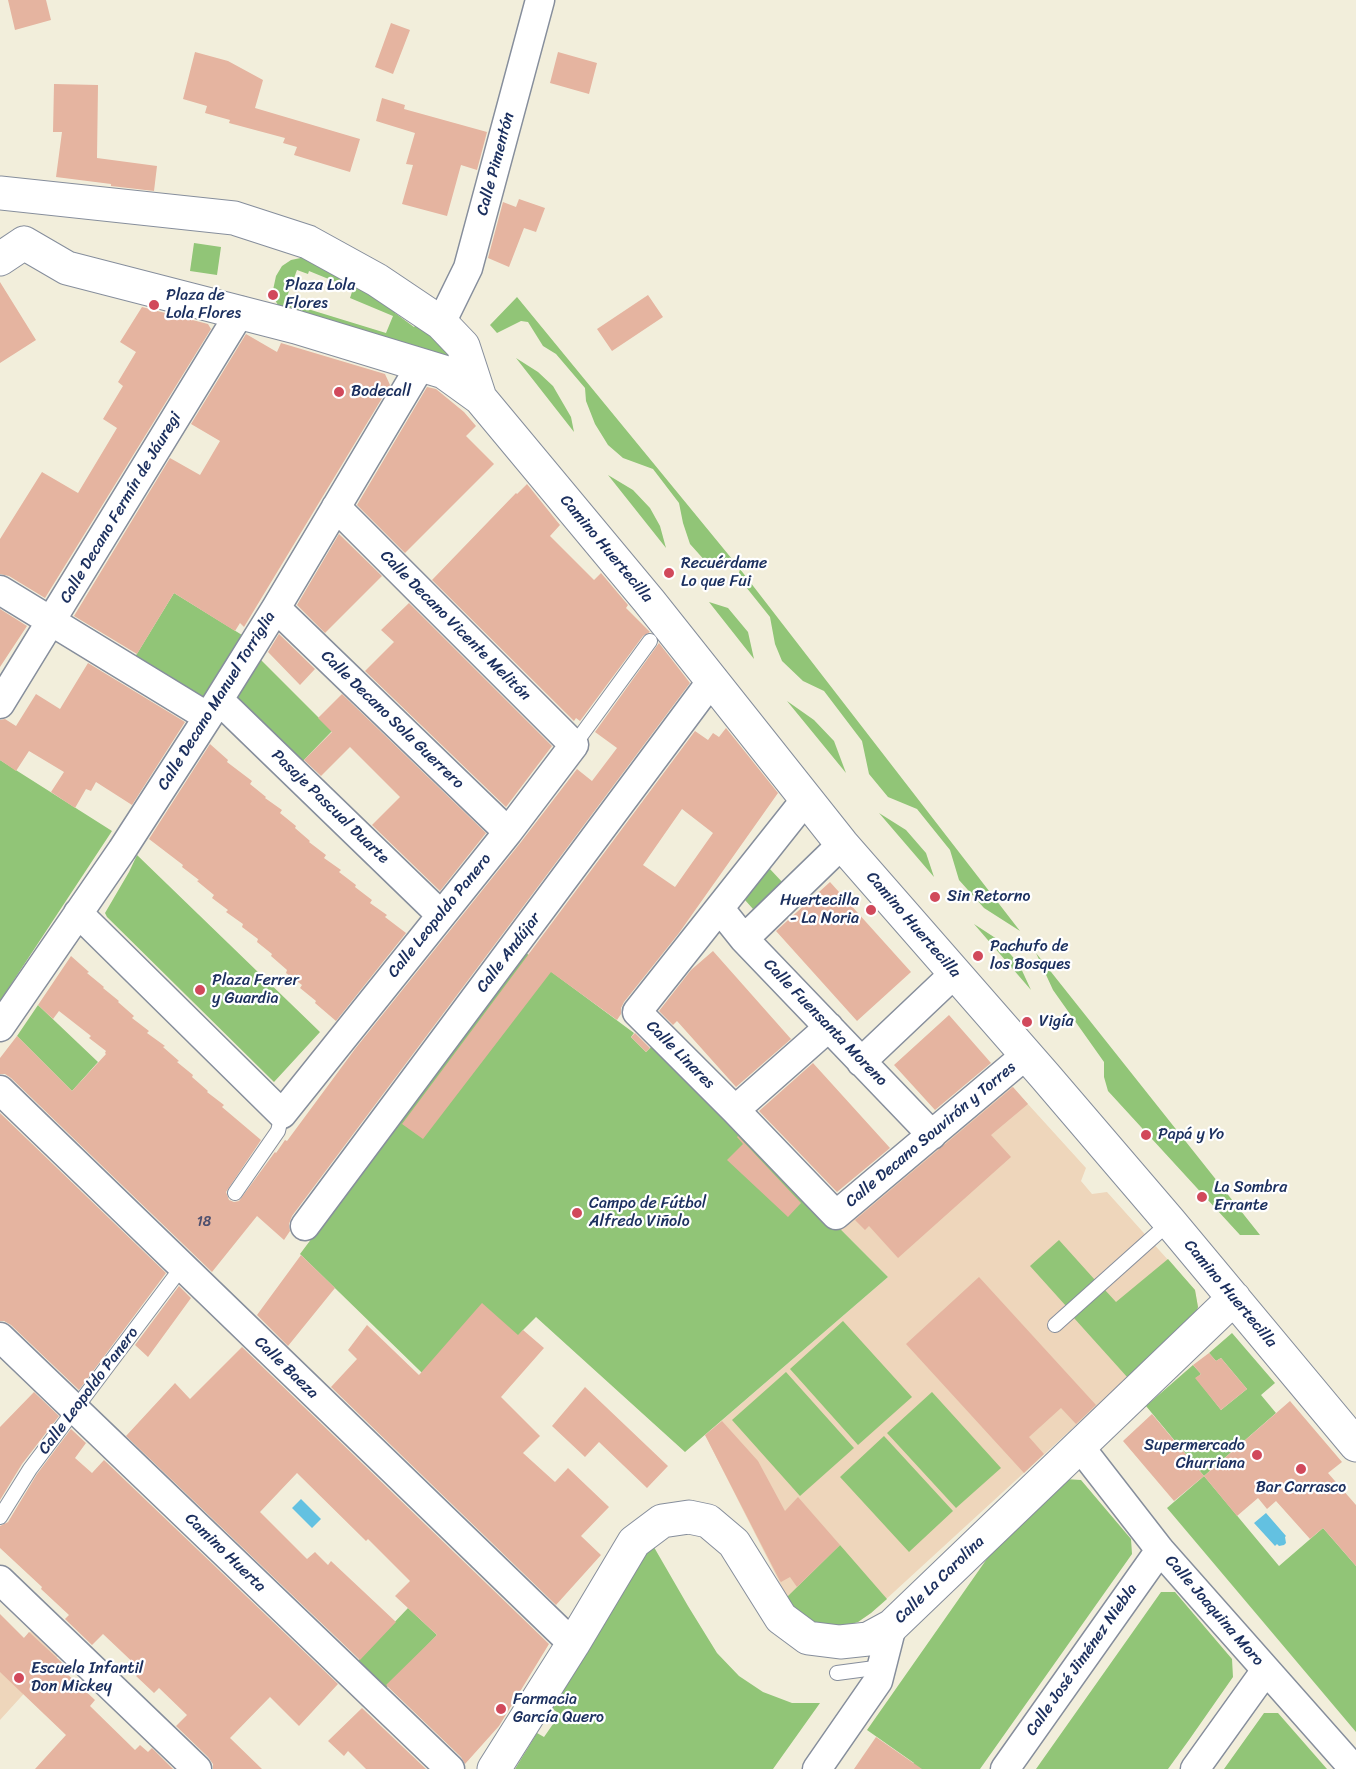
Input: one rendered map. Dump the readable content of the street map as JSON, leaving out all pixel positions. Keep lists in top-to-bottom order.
{
  "streets": {
    "street": [
      "Calle Pimentón",
      "Calle Decano Fermín de Jáuregi",
      "Camino Huertecilla",
      "Calle Decano Vicente Melitón",
      "Calle Decano Manuel Torriglia",
      "Calle Decano Sola Guerrero",
      "Pasaje Pascual Duarte",
      "Calle Leopoldo Panero",
      "Calle Andújar",
      "Calle Fuensanta Moreno",
      "Calle Linares",
      "Calle Decano Souvirón y Torres",
      "Calle Baeza",
      "Camino Huerta",
      "Calle La Carolina",
      "Calle Joaquina Moro",
      "Calle José Jiménez Niebla"
    ]
  },
  "crossings": [
    ["Calle Decano Fermín de Jáuregi", "Pasaje Pascual Duarte"],
    ["Camino Huertecilla", "Calle Andújar"],
    ["Camino Huertecilla", "Calle Linares"],
    ["Camino Huertecilla", "Calle Decano Souvirón y Torres"],
    ["Camino Huertecilla", "Calle La Carolina"],
    ["Calle Decano Vicente Melitón", "Calle Decano Manuel Torriglia"],
    ["Calle Decano Vicente Melitón", "Calle Leopoldo Panero"],
    ["Calle Decano Manuel Torriglia", "Calle Decano Sola Guerrero"],
    ["Calle Decano Manuel Torriglia", "Pasaje Pascual Duarte"],
    ["Calle Decano Sola Guerrero", "Calle Leopoldo Panero"],
    ["Pasaje Pascual Duarte", "Calle Leopoldo Panero"],
    ["Calle Leopoldo Panero", "Calle Baeza"],
    ["Calle Leopoldo Panero", "Camino Huerta"],
    ["Calle Fuensanta Moreno", "Calle Linares"],
    ["Calle Fuensanta Moreno", "Calle Decano Souvirón y Torres"],
    ["Calle Linares", "Calle Decano Souvirón y Torres"],
    ["Calle Baeza", "Calle La Carolina"],
    ["Calle La Carolina", "Calle Joaquina Moro"],
    ["Calle Joaquina Moro", "Calle José Jiménez Niebla"]
  ],
  "places": [
    "Plaza Lola Flores",
    "Plaza de Lola Flores",
    "Bodecall",
    "Recuérdame Lo que Fui",
    "Sin Retorno",
    "Huertecilla - La Noria",
    "Pachufo de los Bosques",
    "Plaza Ferrer y Guardia",
    "Vigía",
    "Papá y Yo",
    "La Sombra Errante",
    "Campo de Fútbol Alfredo Viñolo",
    "Supermercado Churriana",
    "Bar Carrasco",
    "Escuela Infantil Don Mickey",
    "Farmacia García Quero"
  ],
  "house_numbers": ["18"]
}
